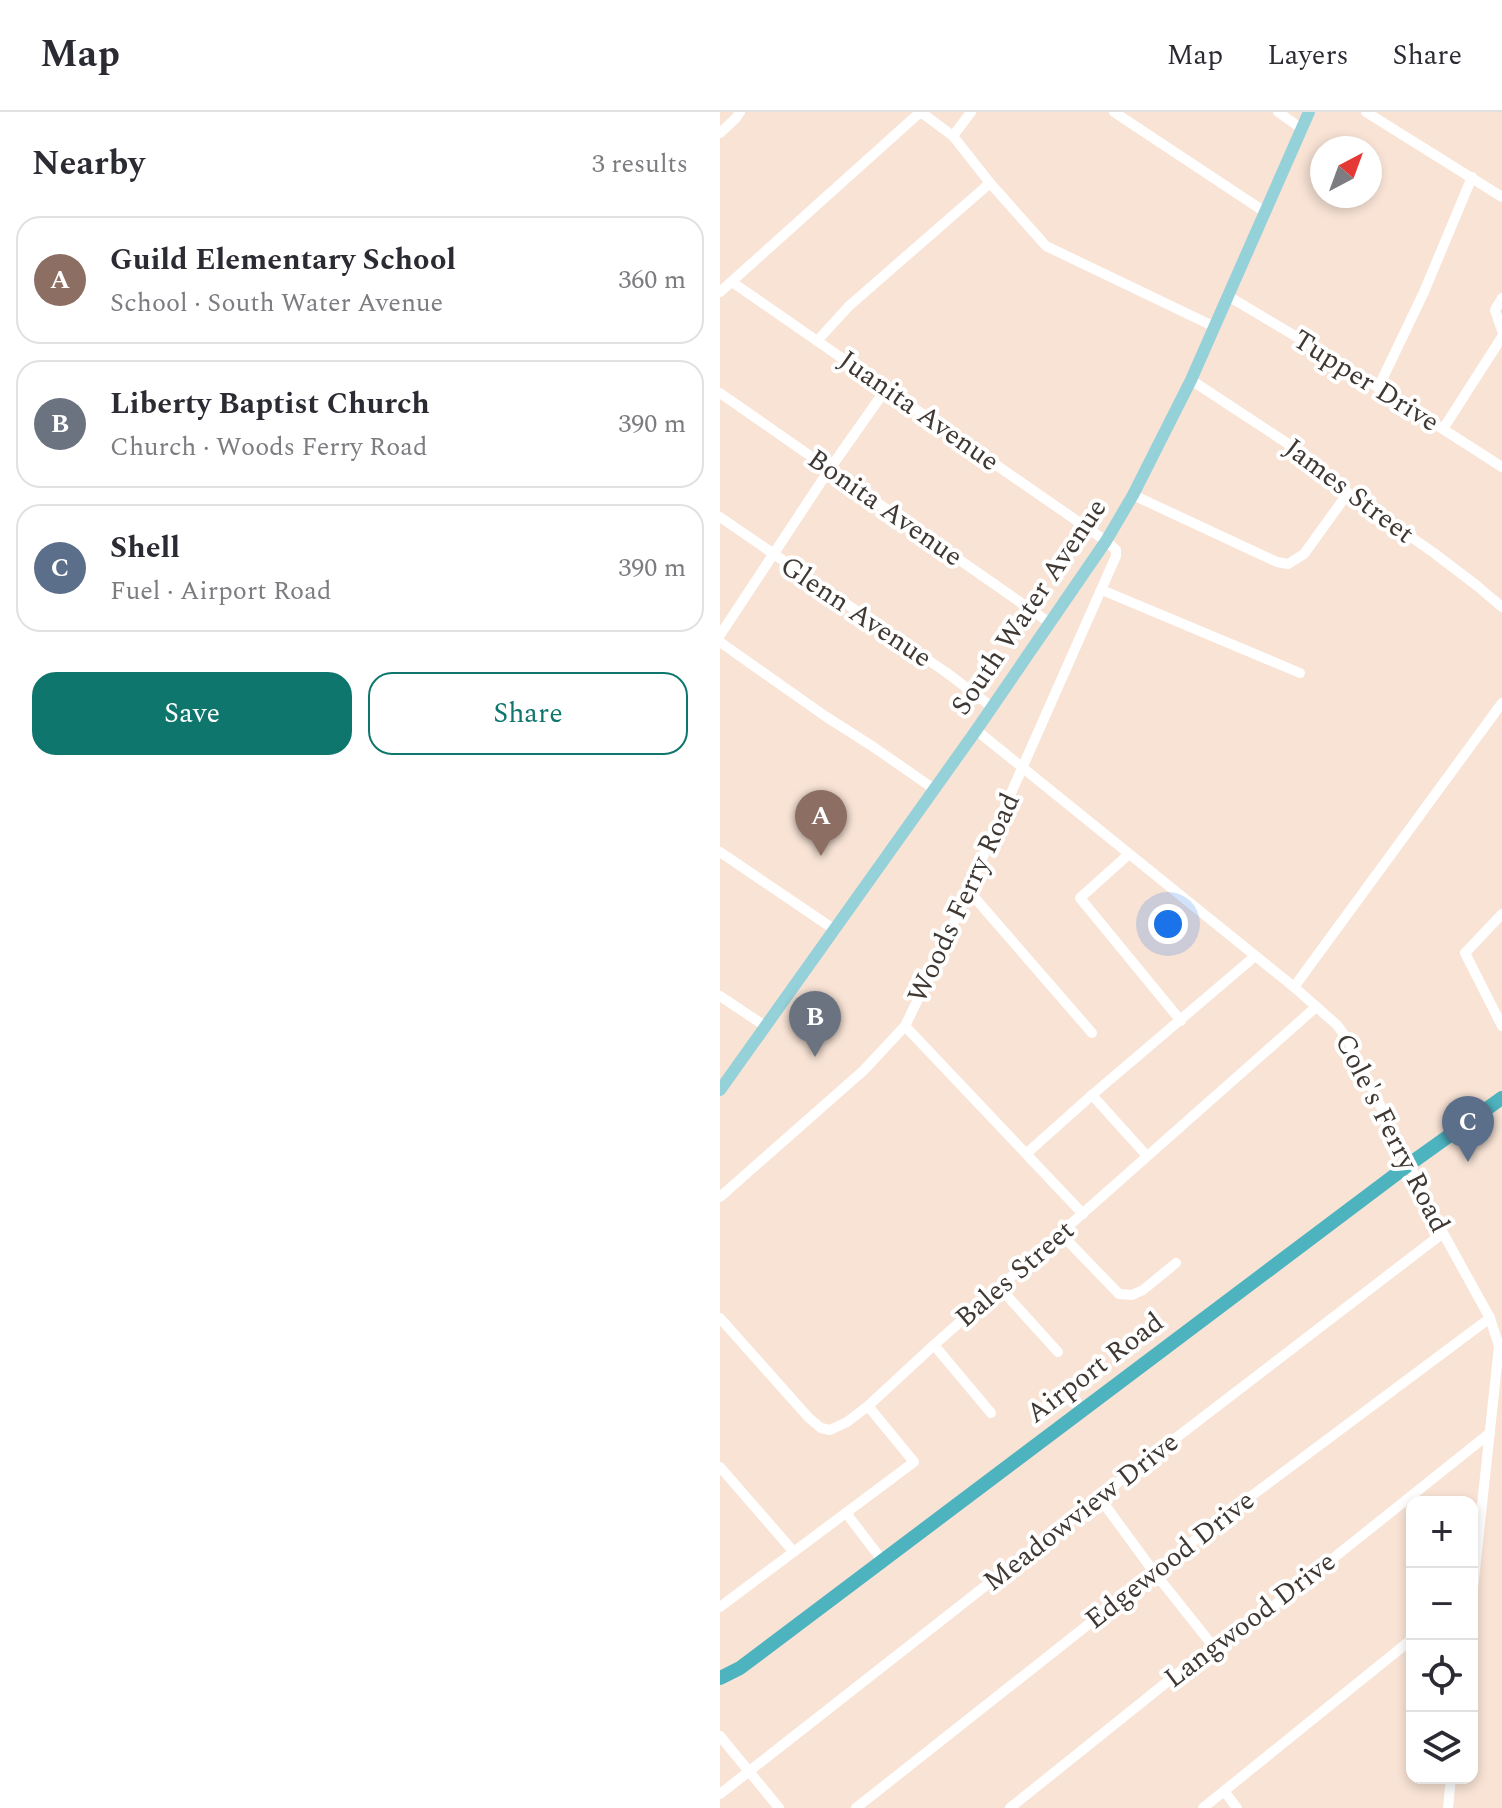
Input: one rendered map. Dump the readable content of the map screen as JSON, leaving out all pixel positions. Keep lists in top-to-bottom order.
{
  "streets": {
    "highway": ["Airport Road"],
    "main road": ["South Water Avenue"],
    "street": [
      "Tupper Drive",
      "Juanita Avenue",
      "James Street",
      "Bonita Avenue",
      "Glenn Avenue",
      "Woods Ferry Road",
      "Cole's Ferry Road",
      "Bales Street",
      "Meadowview Drive",
      "Edgewood Drive",
      "Langwood Drive"
    ]
  },
  "crossings": [
    ["Tupper Drive", "South Water Avenue"],
    ["Juanita Avenue", "South Water Avenue"],
    ["Juanita Avenue", "Woods Ferry Road"],
    ["James Street", "South Water Avenue"],
    ["Bonita Avenue", "South Water Avenue"],
    ["South Water Avenue", "Glenn Avenue"],
    ["South Water Avenue", "Woods Ferry Road"],
    ["South Water Avenue", "Cole's Ferry Road"],
    ["Woods Ferry Road", "Cole's Ferry Road"],
    ["Cole's Ferry Road", "Bales Street"],
    ["Cole's Ferry Road", "Airport Road"],
    ["Cole's Ferry Road", "Meadowview Drive"],
    ["Cole's Ferry Road", "Edgewood Drive"],
    ["Cole's Ferry Road", "Langwood Drive"]
  ],
  "north": "top right",
  "page": {
    "header": "Map",
    "nav": ["Map", "Layers", "Share"],
    "heading": ["Nearby", "3 results"],
    "list": [
      {
        "mark": "A",
        "name": "Guild Elementary School",
        "note": "School · South Water Avenue",
        "value": "360 m"
      },
      {
        "mark": "B",
        "name": "Liberty Baptist Church",
        "note": "Church · Woods Ferry Road",
        "value": "390 m"
      },
      {
        "mark": "C",
        "name": "Shell",
        "note": "Fuel · Airport Road",
        "value": "390 m"
      }
    ],
    "buttons": ["Save", "Share"],
    "pins": ["A", "B", "C"],
    "map_buttons": ["+", "−"]
  }
}
